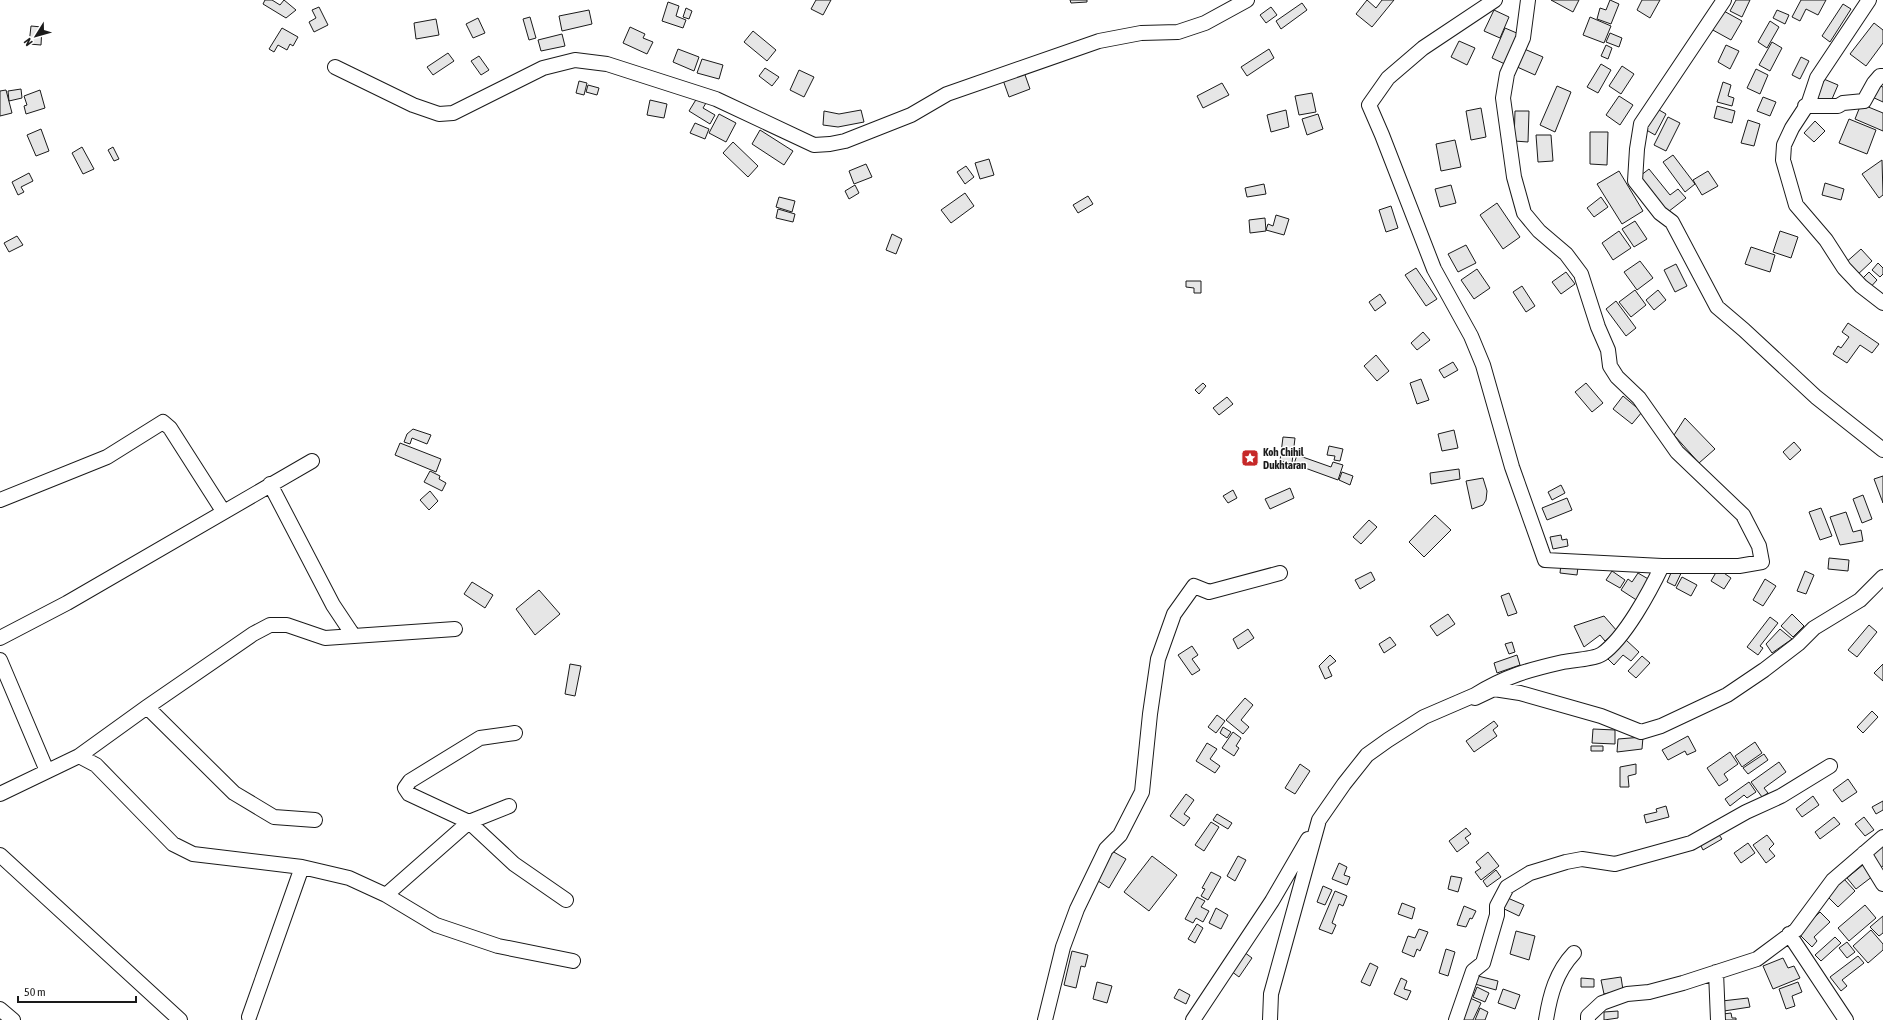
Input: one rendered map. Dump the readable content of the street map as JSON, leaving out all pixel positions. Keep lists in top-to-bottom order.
{
  "places": {
    "place": ["Koh Chihil Dukhtaran"]
  },
  "scale_bar": "50 m",
  "north": "bottom left"
}
